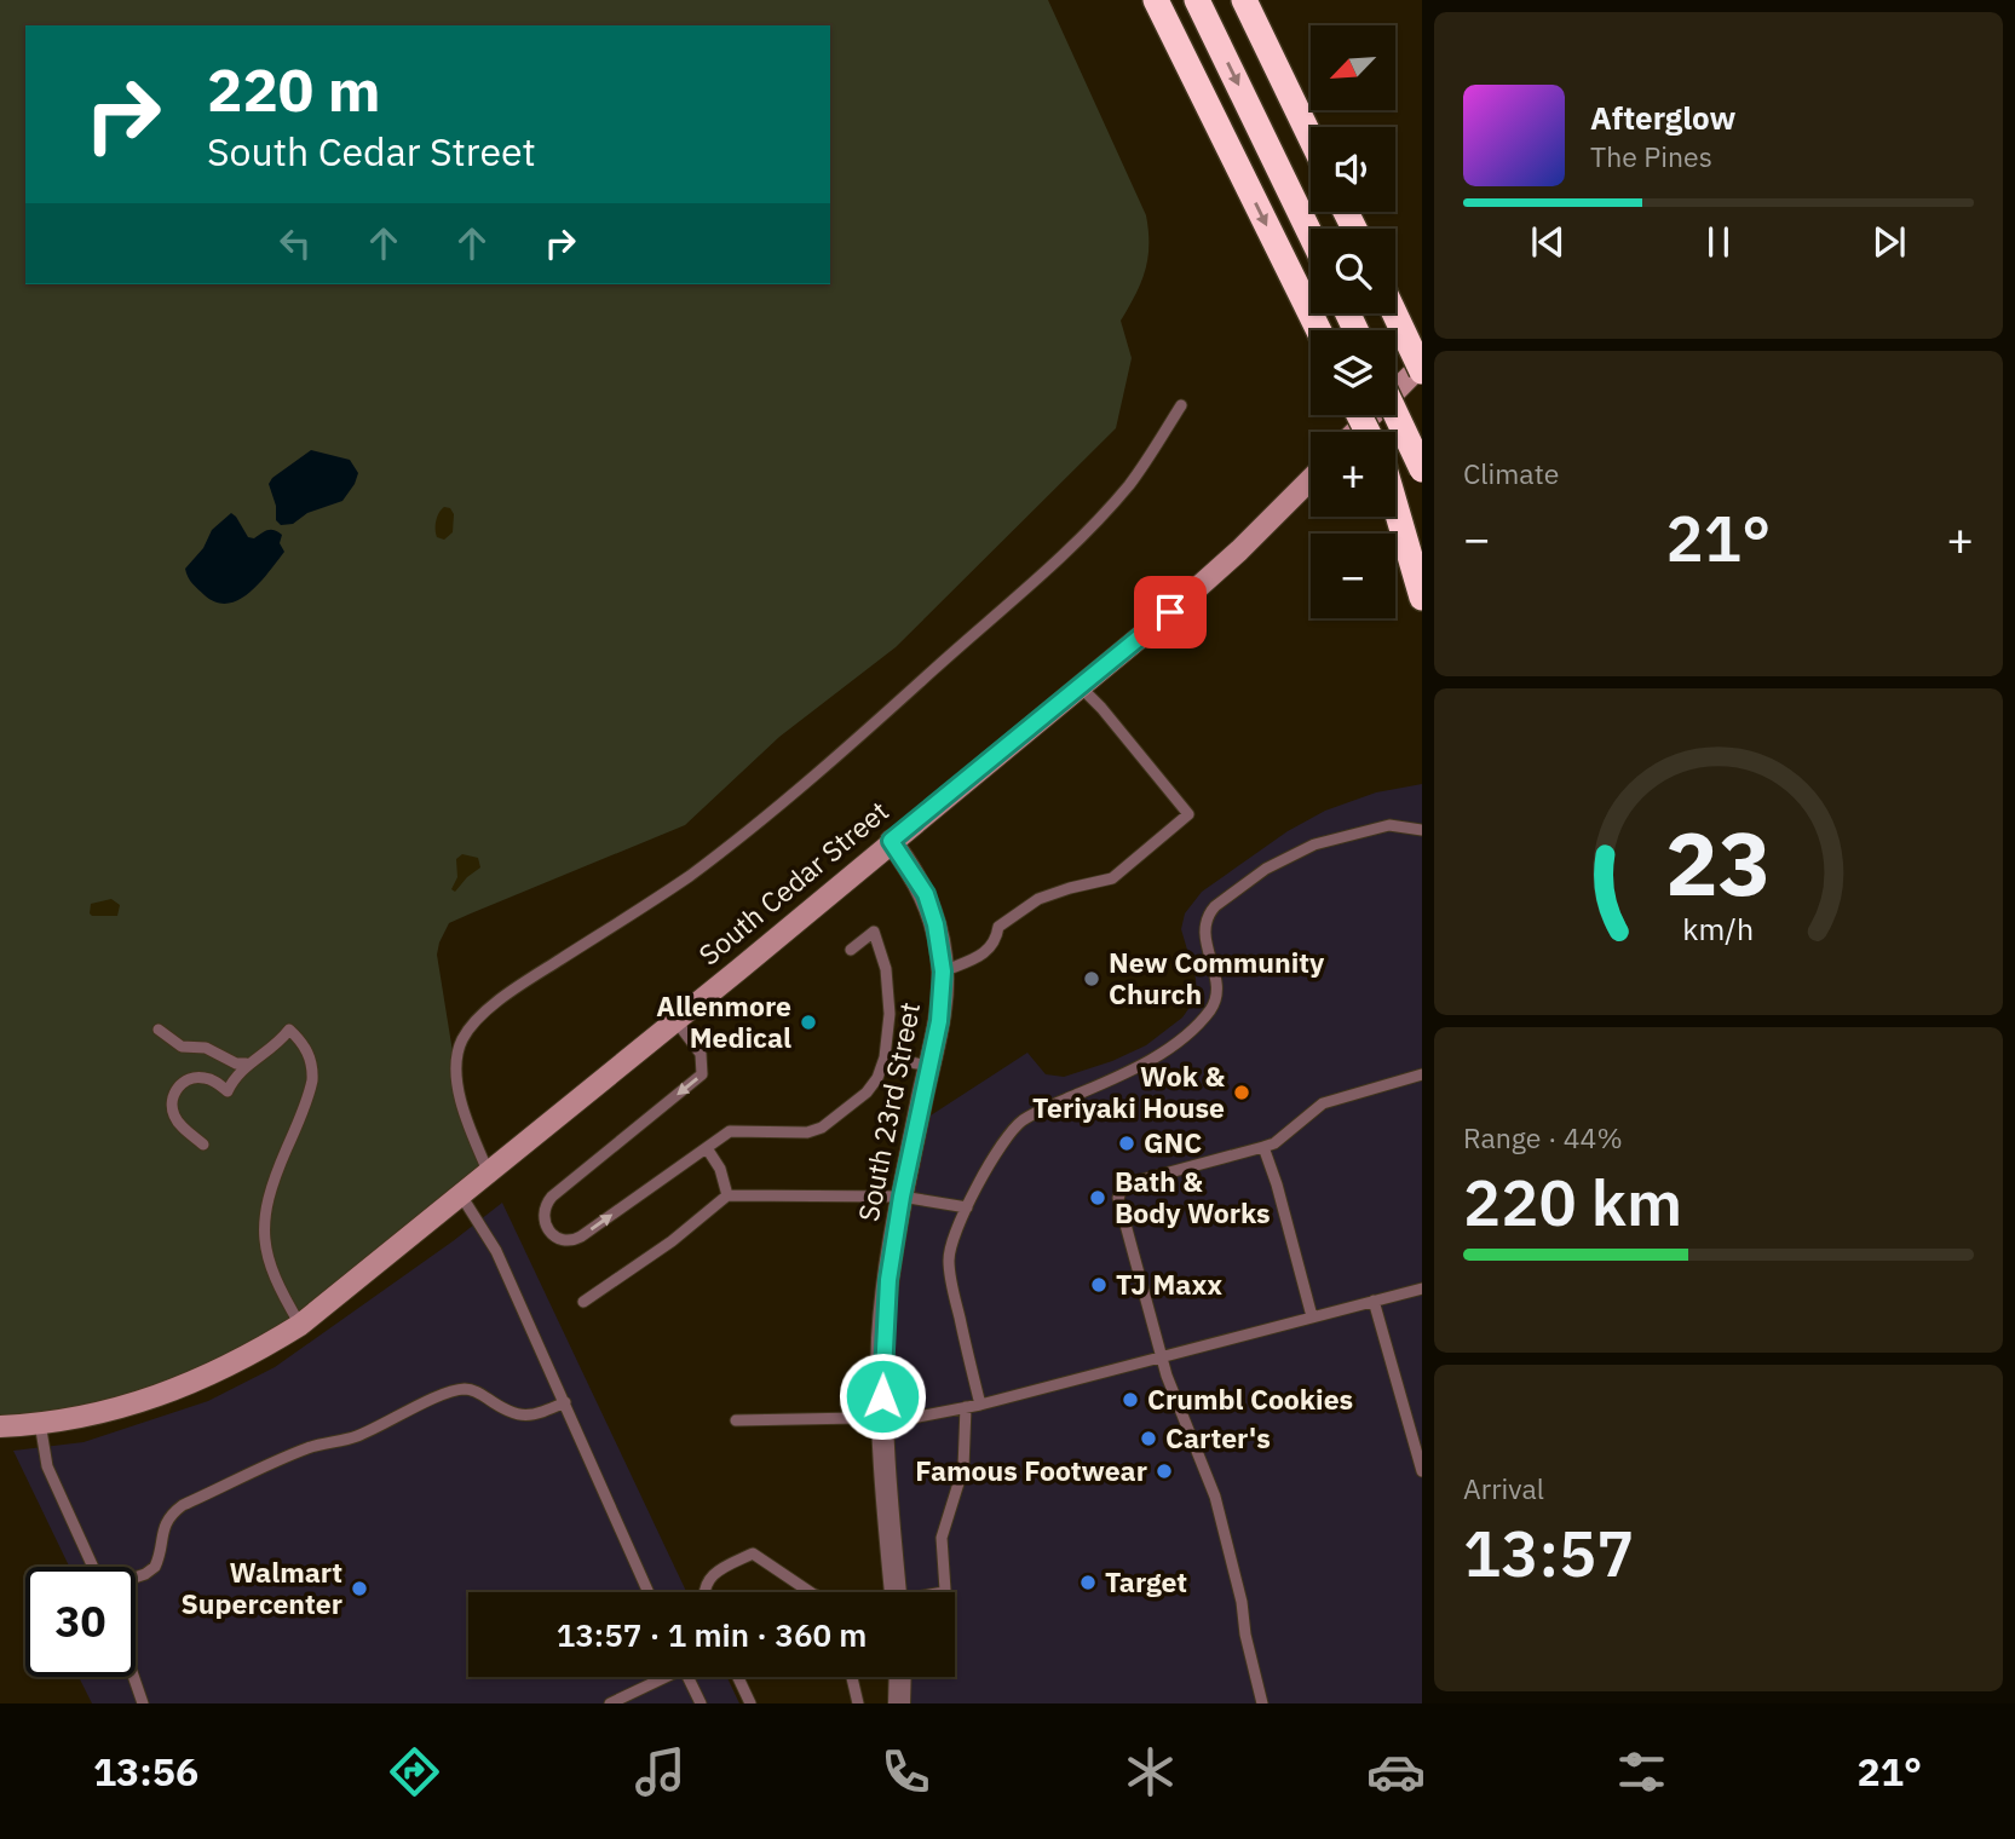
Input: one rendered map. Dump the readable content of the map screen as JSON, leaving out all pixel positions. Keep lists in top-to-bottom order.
{
  "streets": {
    "main road": ["South Cedar Street"],
    "street": ["South 23rd Street"]
  },
  "crossings": [
    ["South Cedar Street", "South 23rd Street"]
  ],
  "places": [
    "New Community Church",
    "Allenmore Medical",
    "Wok & Teriyaki House",
    "GNC",
    "Bath & Body Works",
    "TJ Maxx",
    "Crumbl Cookies",
    "Carter's",
    "Famous Footwear",
    "Target",
    "Walmart Supercenter"
  ],
  "north": "bottom left",
  "page": {
    "map_buttons": ["+", "−"],
    "turn": ["220 m", "South Cedar Street"],
    "song": ["Afterglow", "The Pines"],
    "tile": [
      "Climate",
      ["Range · 44%", "220 km"],
      ["Arrival", "13:57"]
    ],
    "heat": ["−", "21°", "+"],
    "limit": "30",
    "trip": "13:57 · 1 min · 360 m",
    "tabs": ["13:56", "21°"],
    "gauge": ["23", "km/h"]
  }
}
